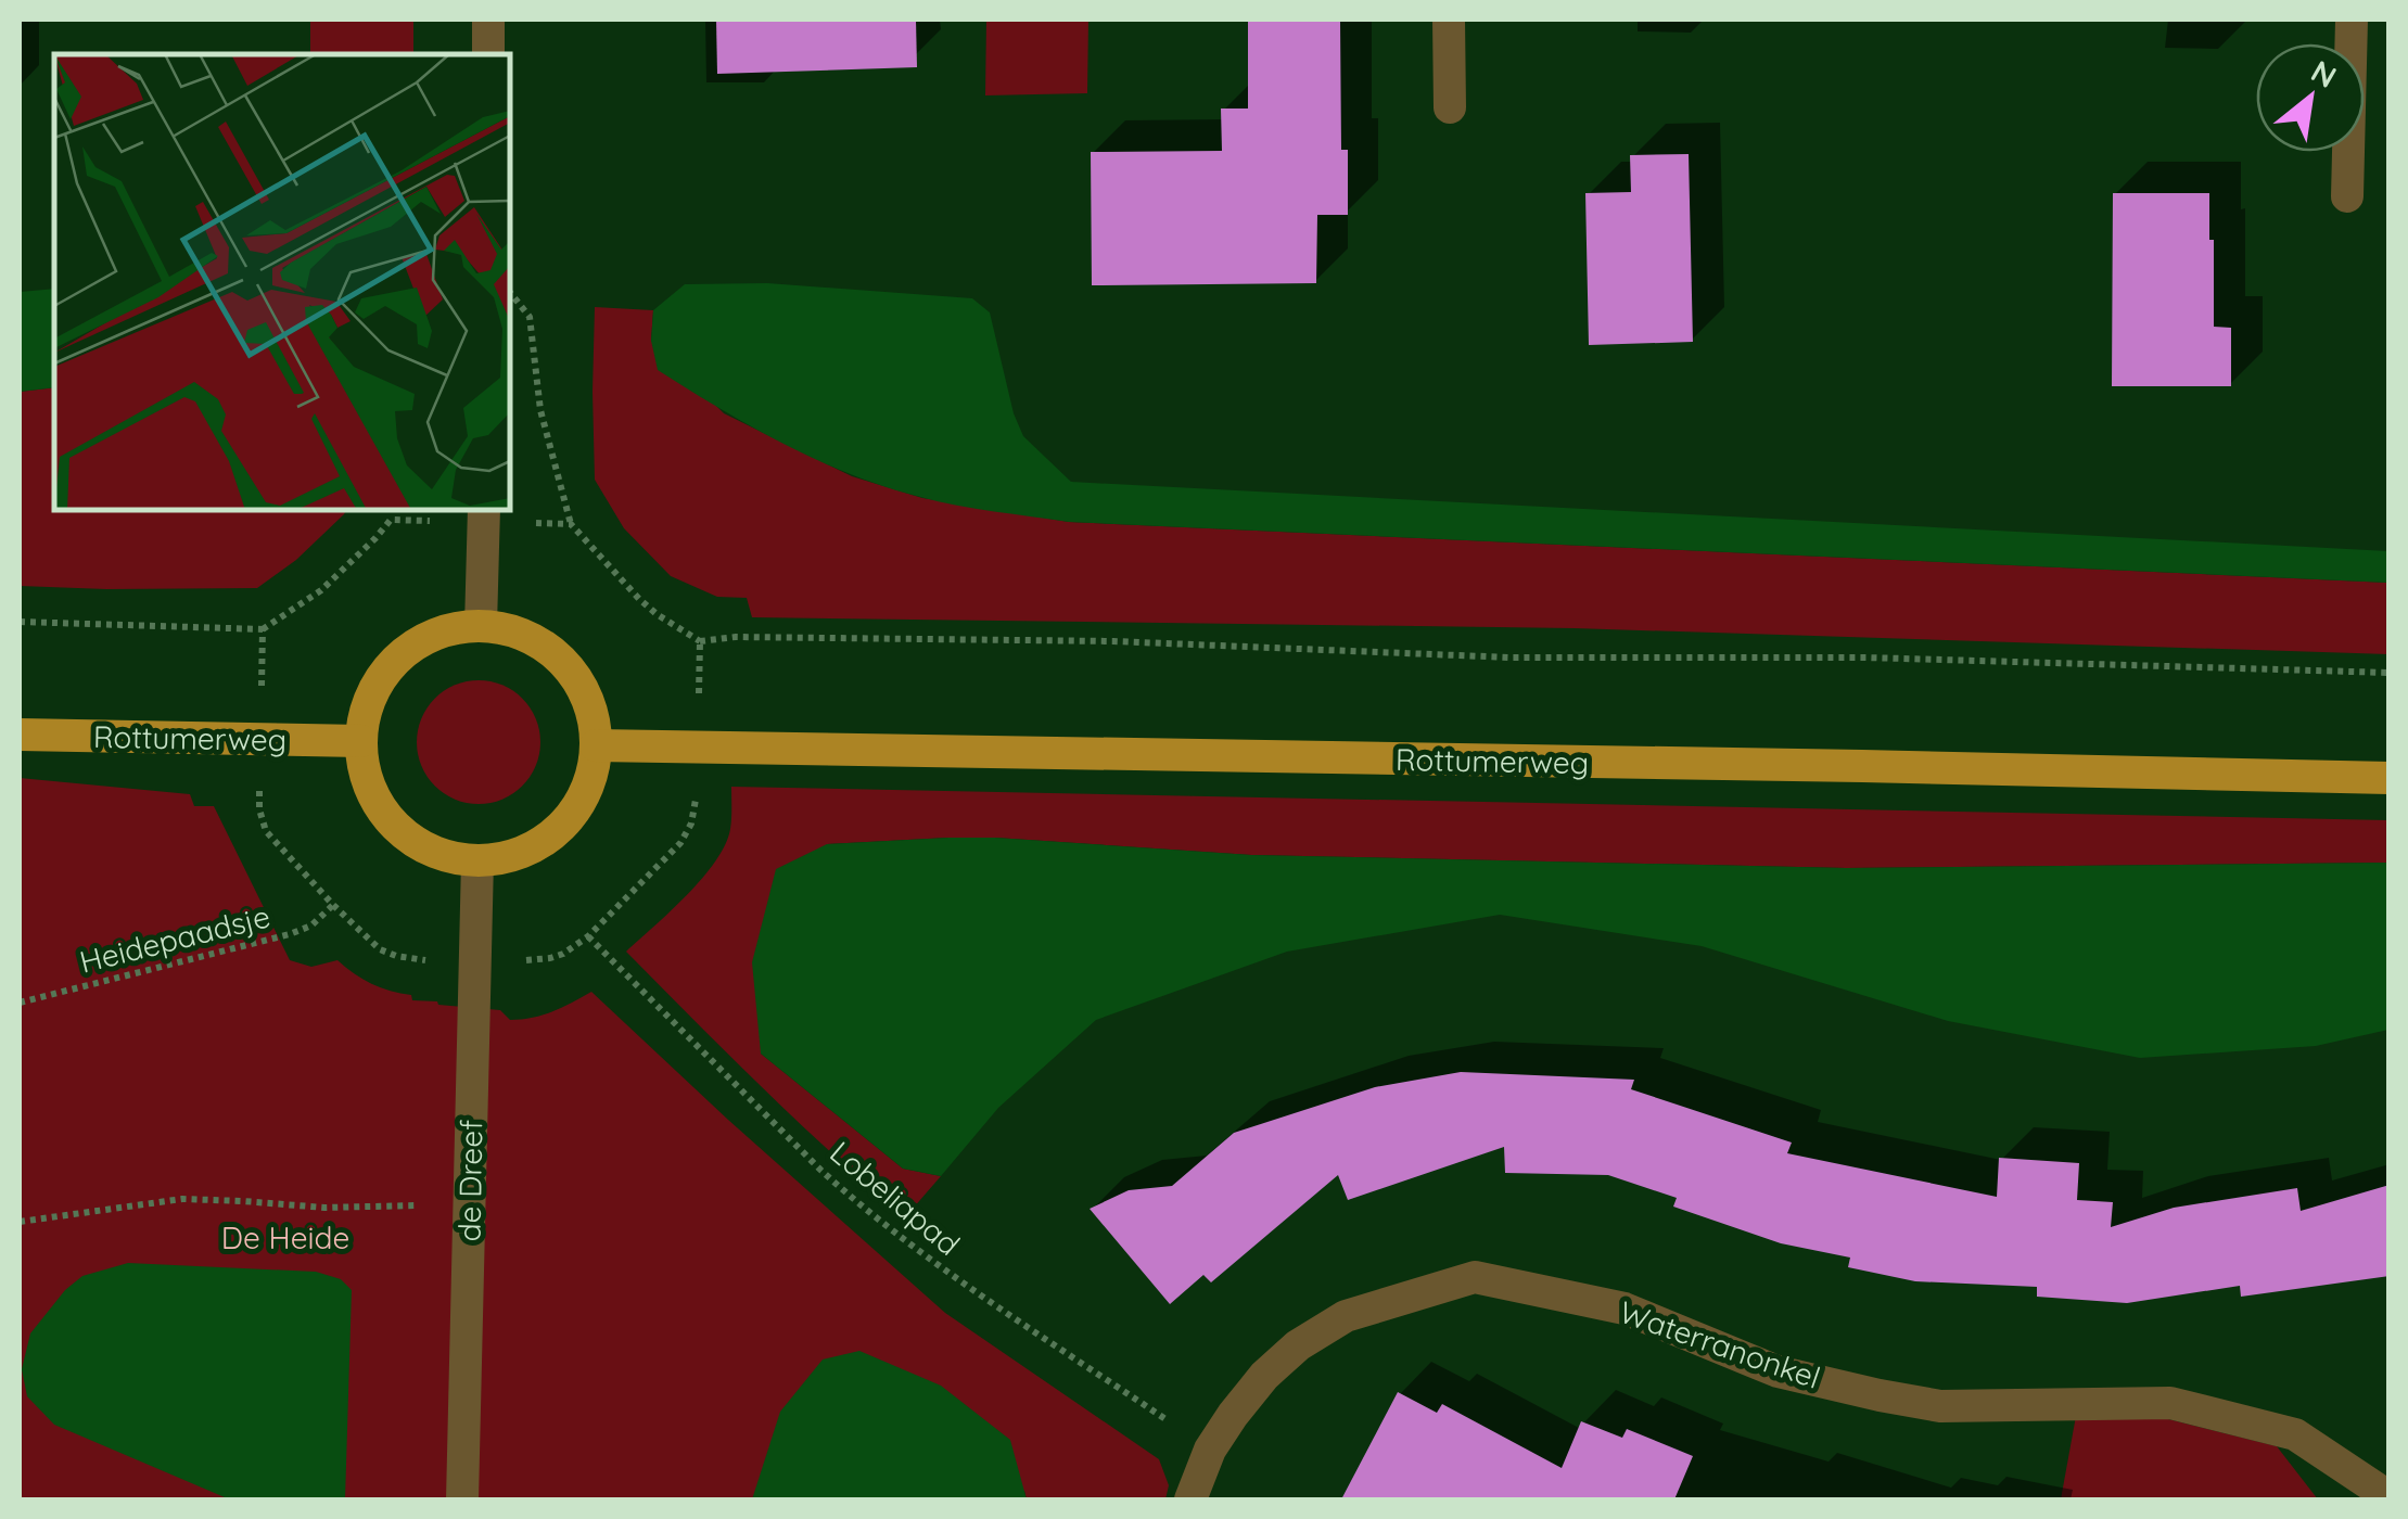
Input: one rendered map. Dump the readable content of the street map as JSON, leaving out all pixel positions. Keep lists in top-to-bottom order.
{
  "streets": {
    "main road": ["Rottumerweg"],
    "street": ["de Dreef", "Waterranonkel"],
    "path": ["Heidepaadsje", "Lobeliapad"]
  },
  "crossings": [
    ["Rottumerweg", "de Dreef"],
    ["Lobeliapad", "Waterranonkel"]
  ],
  "parks": ["De Heide"],
  "north": "top right"
}
